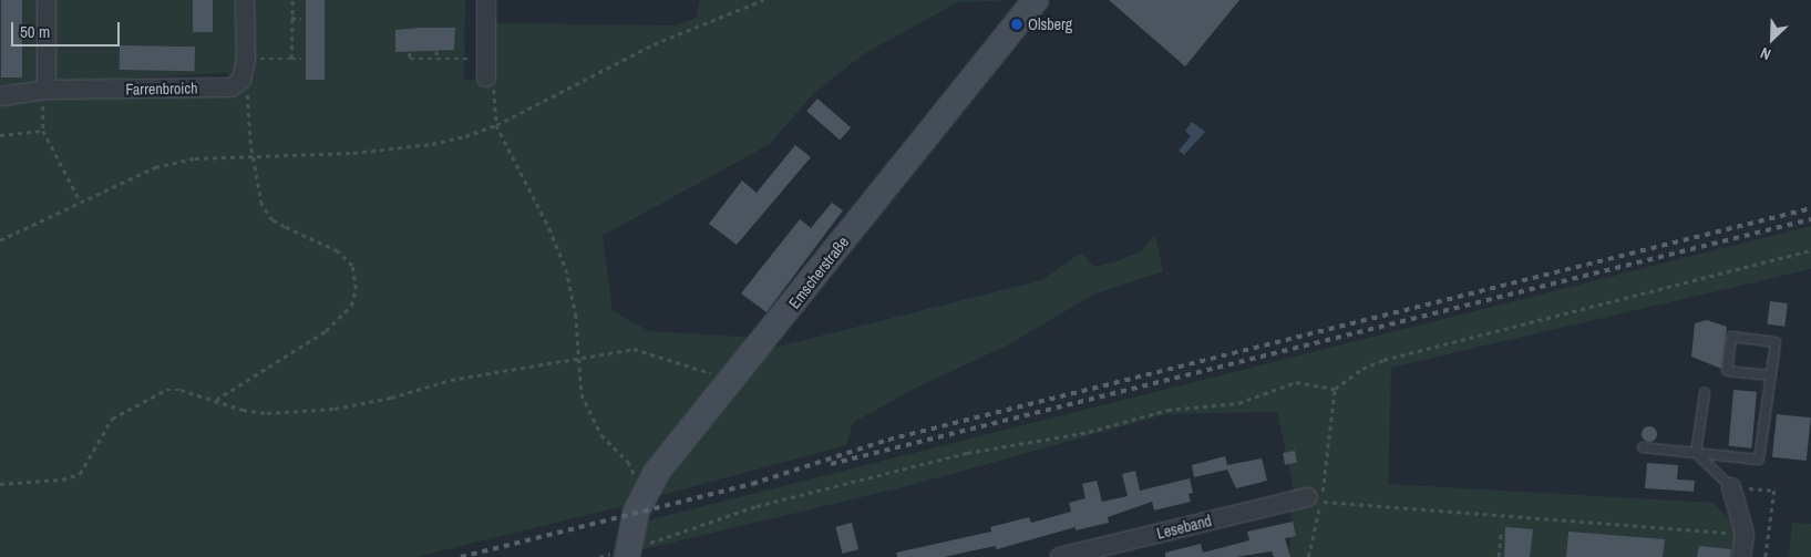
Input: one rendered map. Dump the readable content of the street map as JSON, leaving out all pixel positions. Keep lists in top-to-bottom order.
{
  "streets": {
    "street": ["Farrenbroich", "Emscherstraße", "Leseband"]
  },
  "places": ["Olsberg"],
  "scale_bar": "50 m",
  "north": "bottom left"
}
